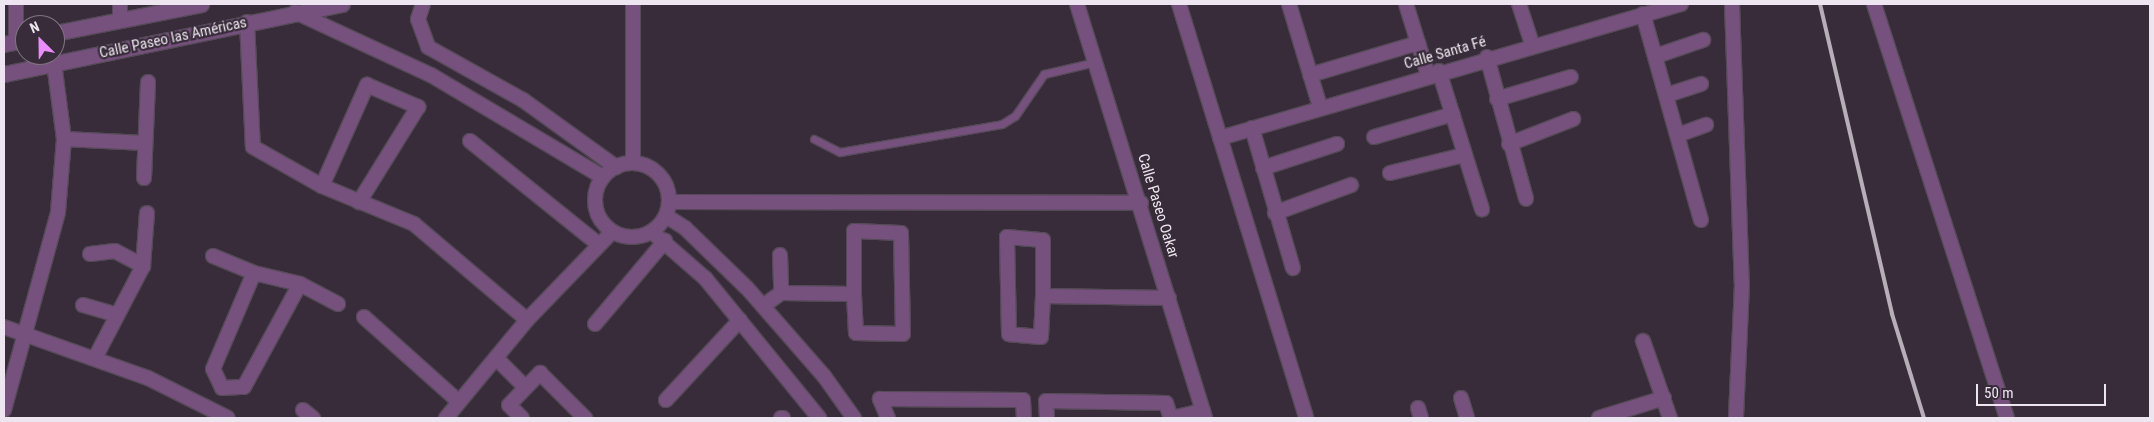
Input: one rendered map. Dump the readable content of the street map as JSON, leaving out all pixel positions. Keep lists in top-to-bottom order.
{
  "streets": {
    "street": ["Calle Paseo las Américas", "Calle Santa Fé", "Calle Paseo Oakar"]
  },
  "scale_bar": "50 m",
  "north": "top left"
}
